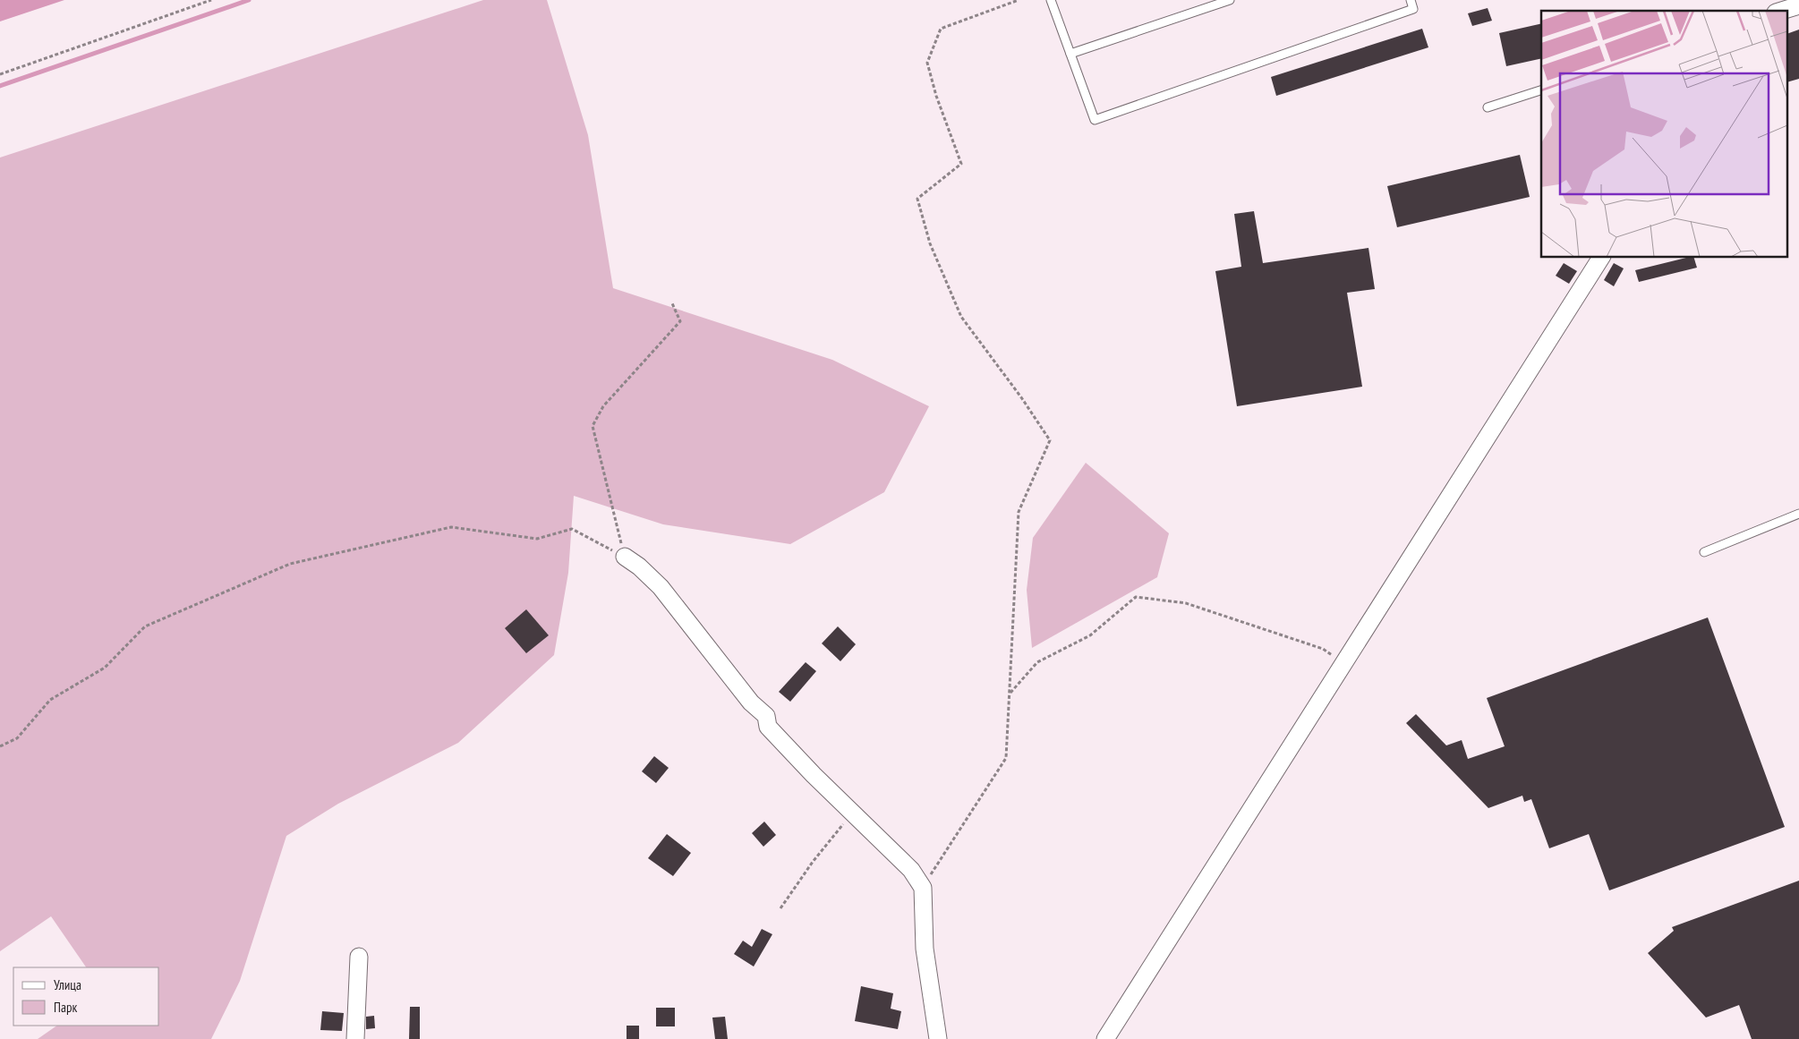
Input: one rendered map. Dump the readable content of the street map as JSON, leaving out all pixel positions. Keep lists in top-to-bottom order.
{
  "legend": ["Улица", "Парк"]
}
